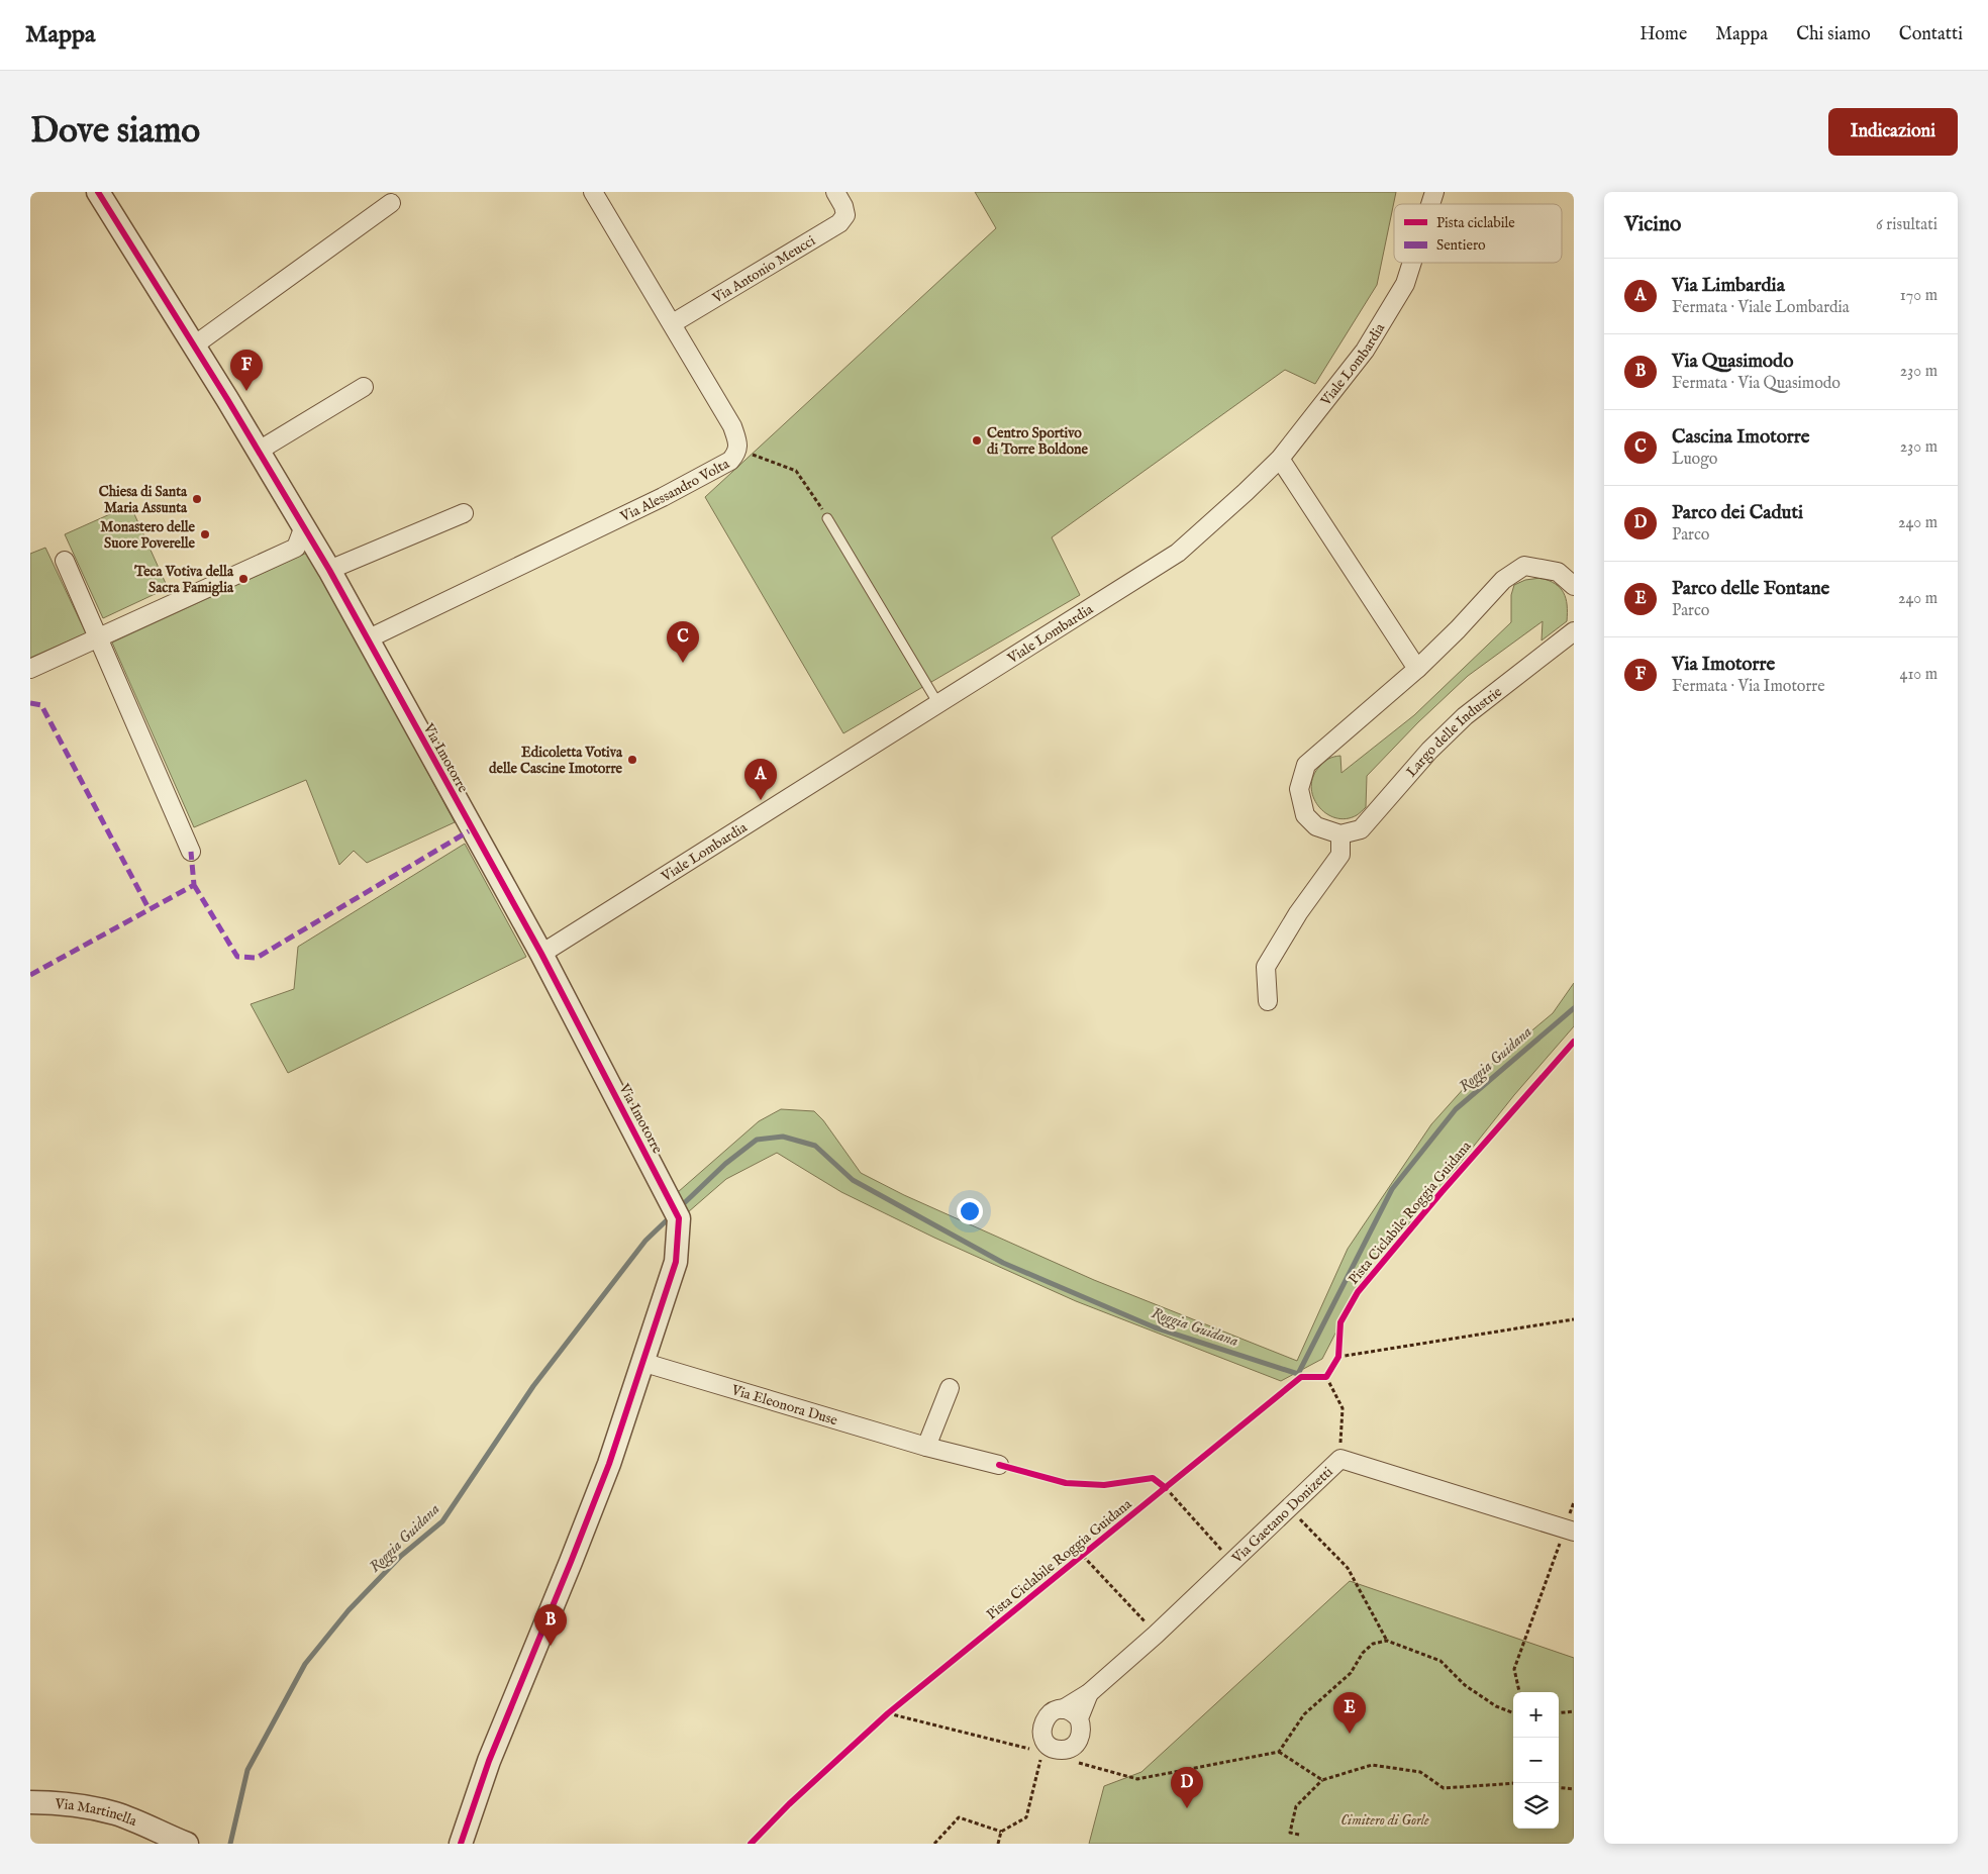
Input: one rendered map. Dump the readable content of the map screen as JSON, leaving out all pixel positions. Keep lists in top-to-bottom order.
{
  "streets": {
    "street": [
      "Via Antonio Meucci",
      "Viale Lombardia",
      "Via Alessandro Volta",
      "Largo delle Industrie",
      "Via Imotorre",
      "Via Eleonora Duse",
      "Via Gaetano Donizetti",
      "Via Martinella"
    ],
    "cycle path": ["Pista Ciclabile Roggia Guidana"]
  },
  "crossings": [
    ["Via Antonio Meucci", "Via Alessandro Volta"],
    ["Viale Lombardia", "Via Imotorre"],
    ["Via Alessandro Volta", "Via Imotorre"],
    ["Via Imotorre", "Via Eleonora Duse"]
  ],
  "water": ["Roggia Guidana"],
  "parks": ["Cimitero di Gorle"],
  "places": [
    "Centro Sportivo di Torre Boldone",
    "Chiesa di Santa Maria Assunta",
    "Monastero delle Suore Poverelle",
    "Teca Votiva della Sacra Famiglia",
    "Edicoletta Votiva delle Cascine Imotorre"
  ],
  "legend": ["Pista ciclabile", "Sentiero"],
  "page": {
    "header": "Mappa",
    "nav": [
      "Home",
      "Mappa",
      "Chi siamo",
      "Contatti"
    ],
    "buttons": "Indicazioni",
    "title": "Dove siamo",
    "heading": ["Vicino", "6 risultati"],
    "list": [
      {
        "mark": "A",
        "name": "Via Limbardia",
        "note": "Fermata · Viale Lombardia",
        "value": "170 m"
      },
      {
        "mark": "B",
        "name": "Via Quasimodo",
        "note": "Fermata · Via Quasimodo",
        "value": "230 m"
      },
      {
        "mark": "C",
        "name": "Cascina Imotorre",
        "note": "Luogo",
        "value": "230 m"
      },
      {
        "mark": "D",
        "name": "Parco dei Caduti",
        "note": "Parco",
        "value": "240 m"
      },
      {
        "mark": "E",
        "name": "Parco delle Fontane",
        "note": "Parco",
        "value": "240 m"
      },
      {
        "mark": "F",
        "name": "Via Imotorre",
        "note": "Fermata · Via Imotorre",
        "value": "410 m"
      }
    ],
    "pins": [
      "F",
      "C",
      "A",
      "B",
      "E",
      "D"
    ],
    "map_buttons": ["+", "−"]
  }
}
